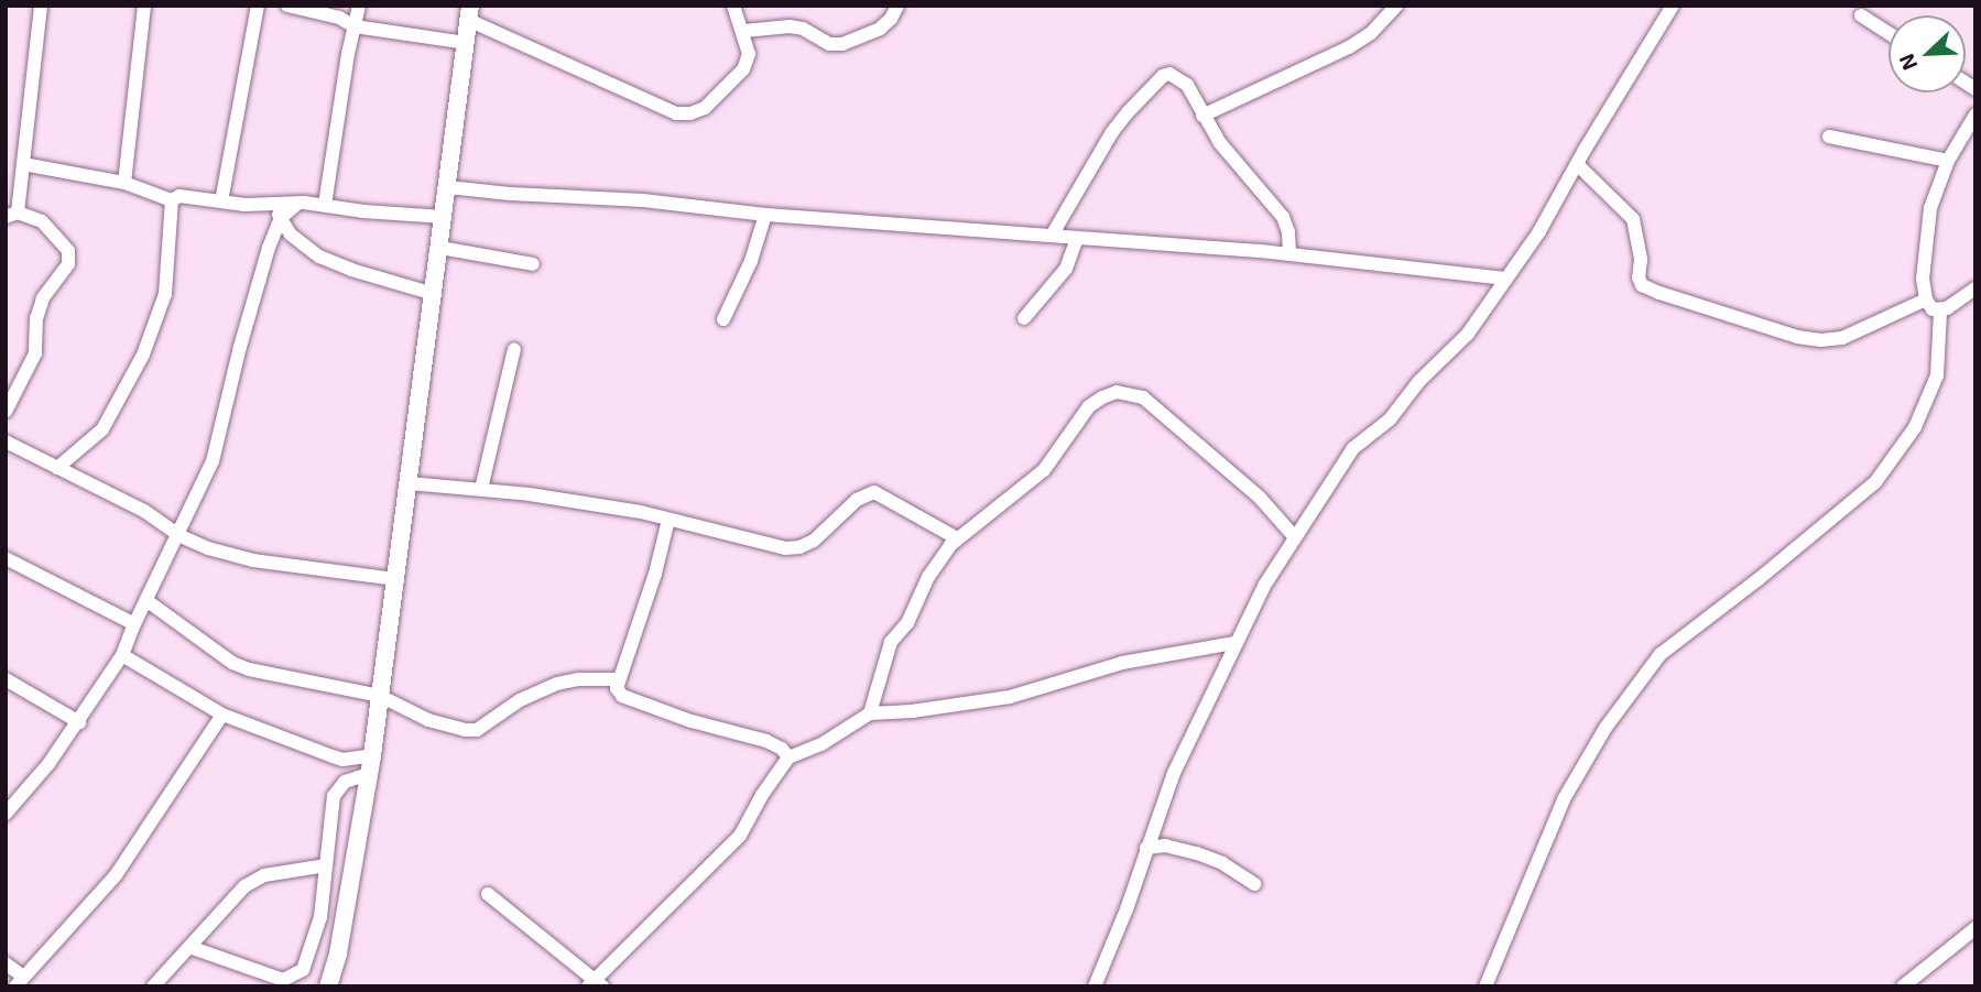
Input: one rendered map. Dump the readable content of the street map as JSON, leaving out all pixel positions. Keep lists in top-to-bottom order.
{
  "north": "bottom left"
}
